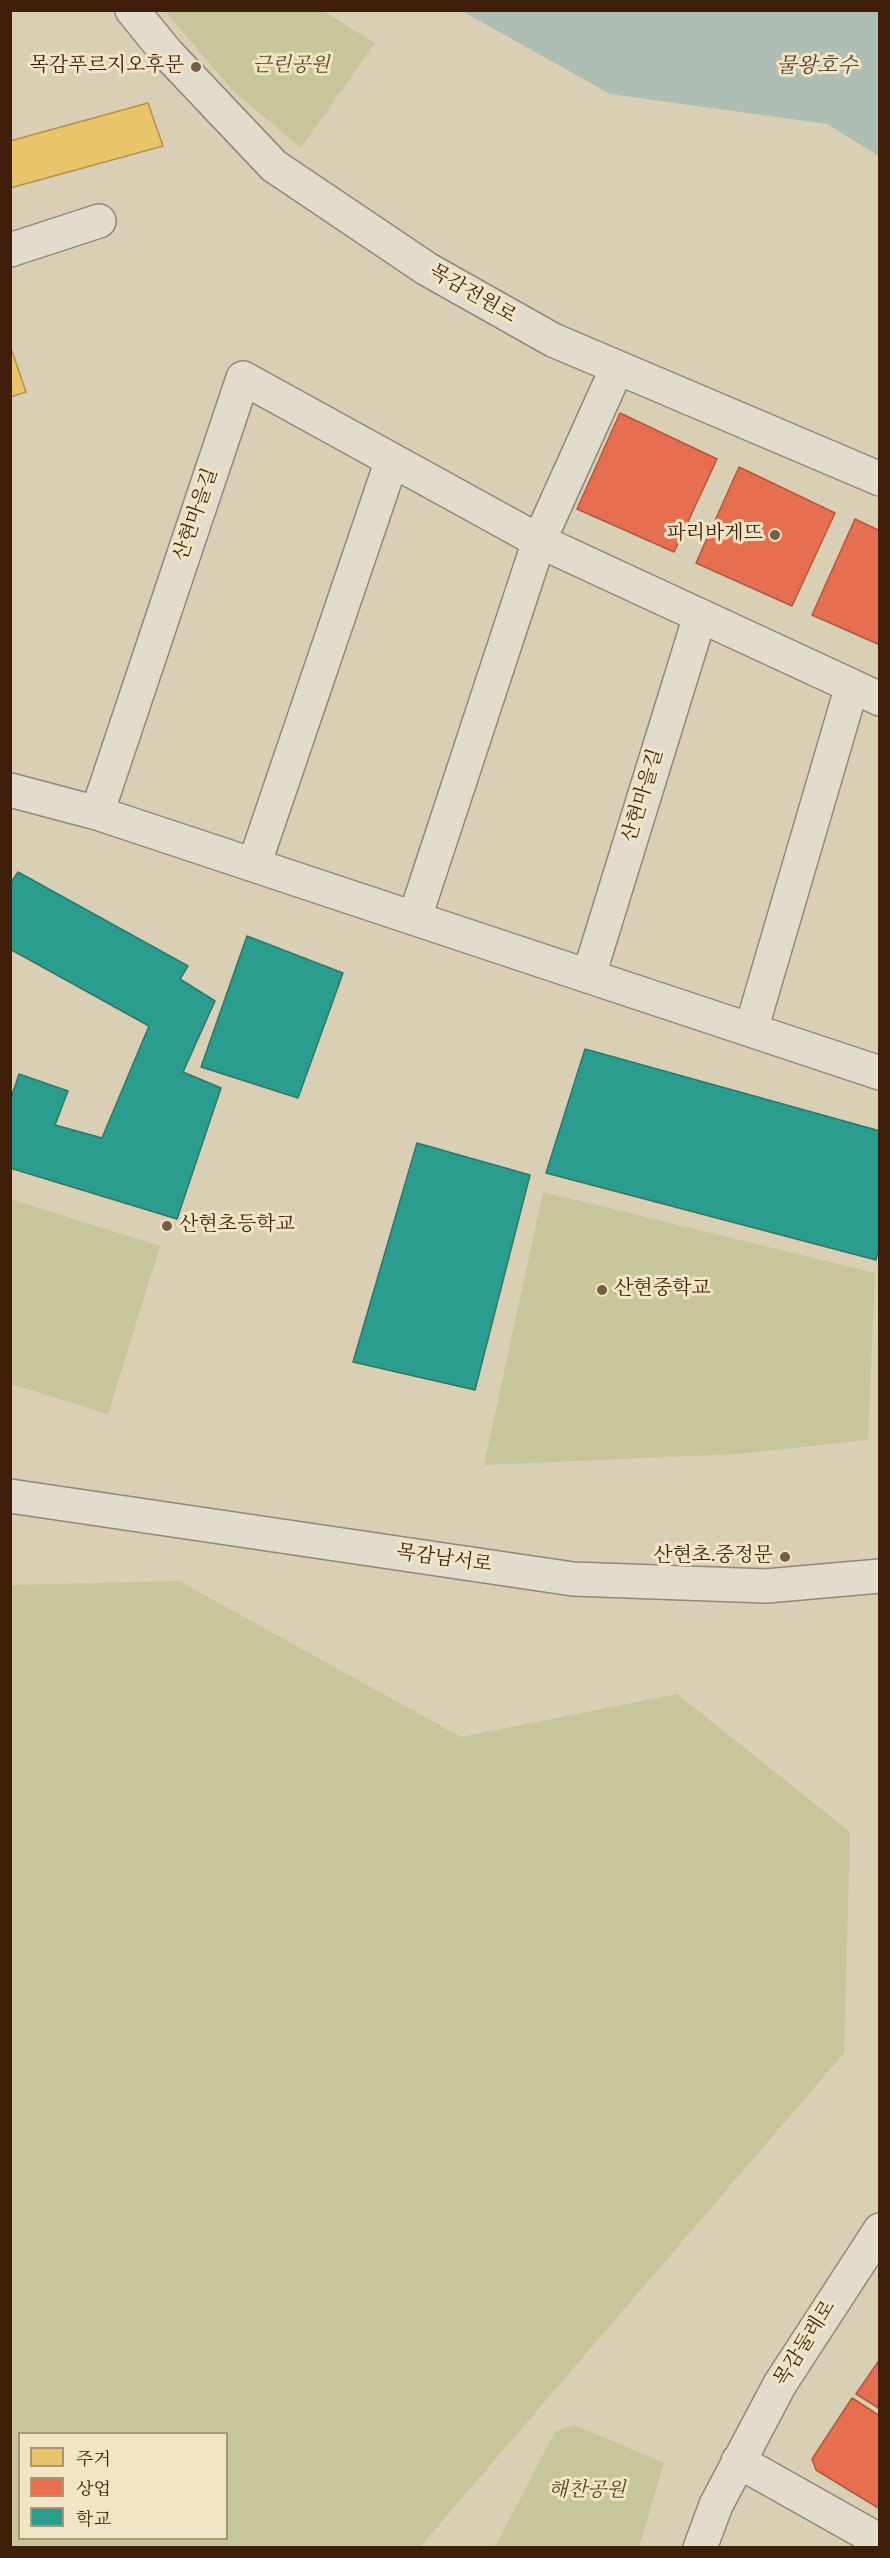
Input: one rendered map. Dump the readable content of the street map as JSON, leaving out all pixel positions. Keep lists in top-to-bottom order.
{
  "streets": {
    "street": [
      "목감전원로",
      "산현마을길",
      "목감남서로",
      "목감둘레로"
    ]
  },
  "water": ["물왕호수"],
  "parks": ["근린공원", "해찬공원"],
  "places": [
    "목감푸르지오후문",
    "파리바게뜨",
    "산현초등학교",
    "산현중학교",
    "산현초.중정문"
  ],
  "legend": ["주거", "상업", "학교"]
}
